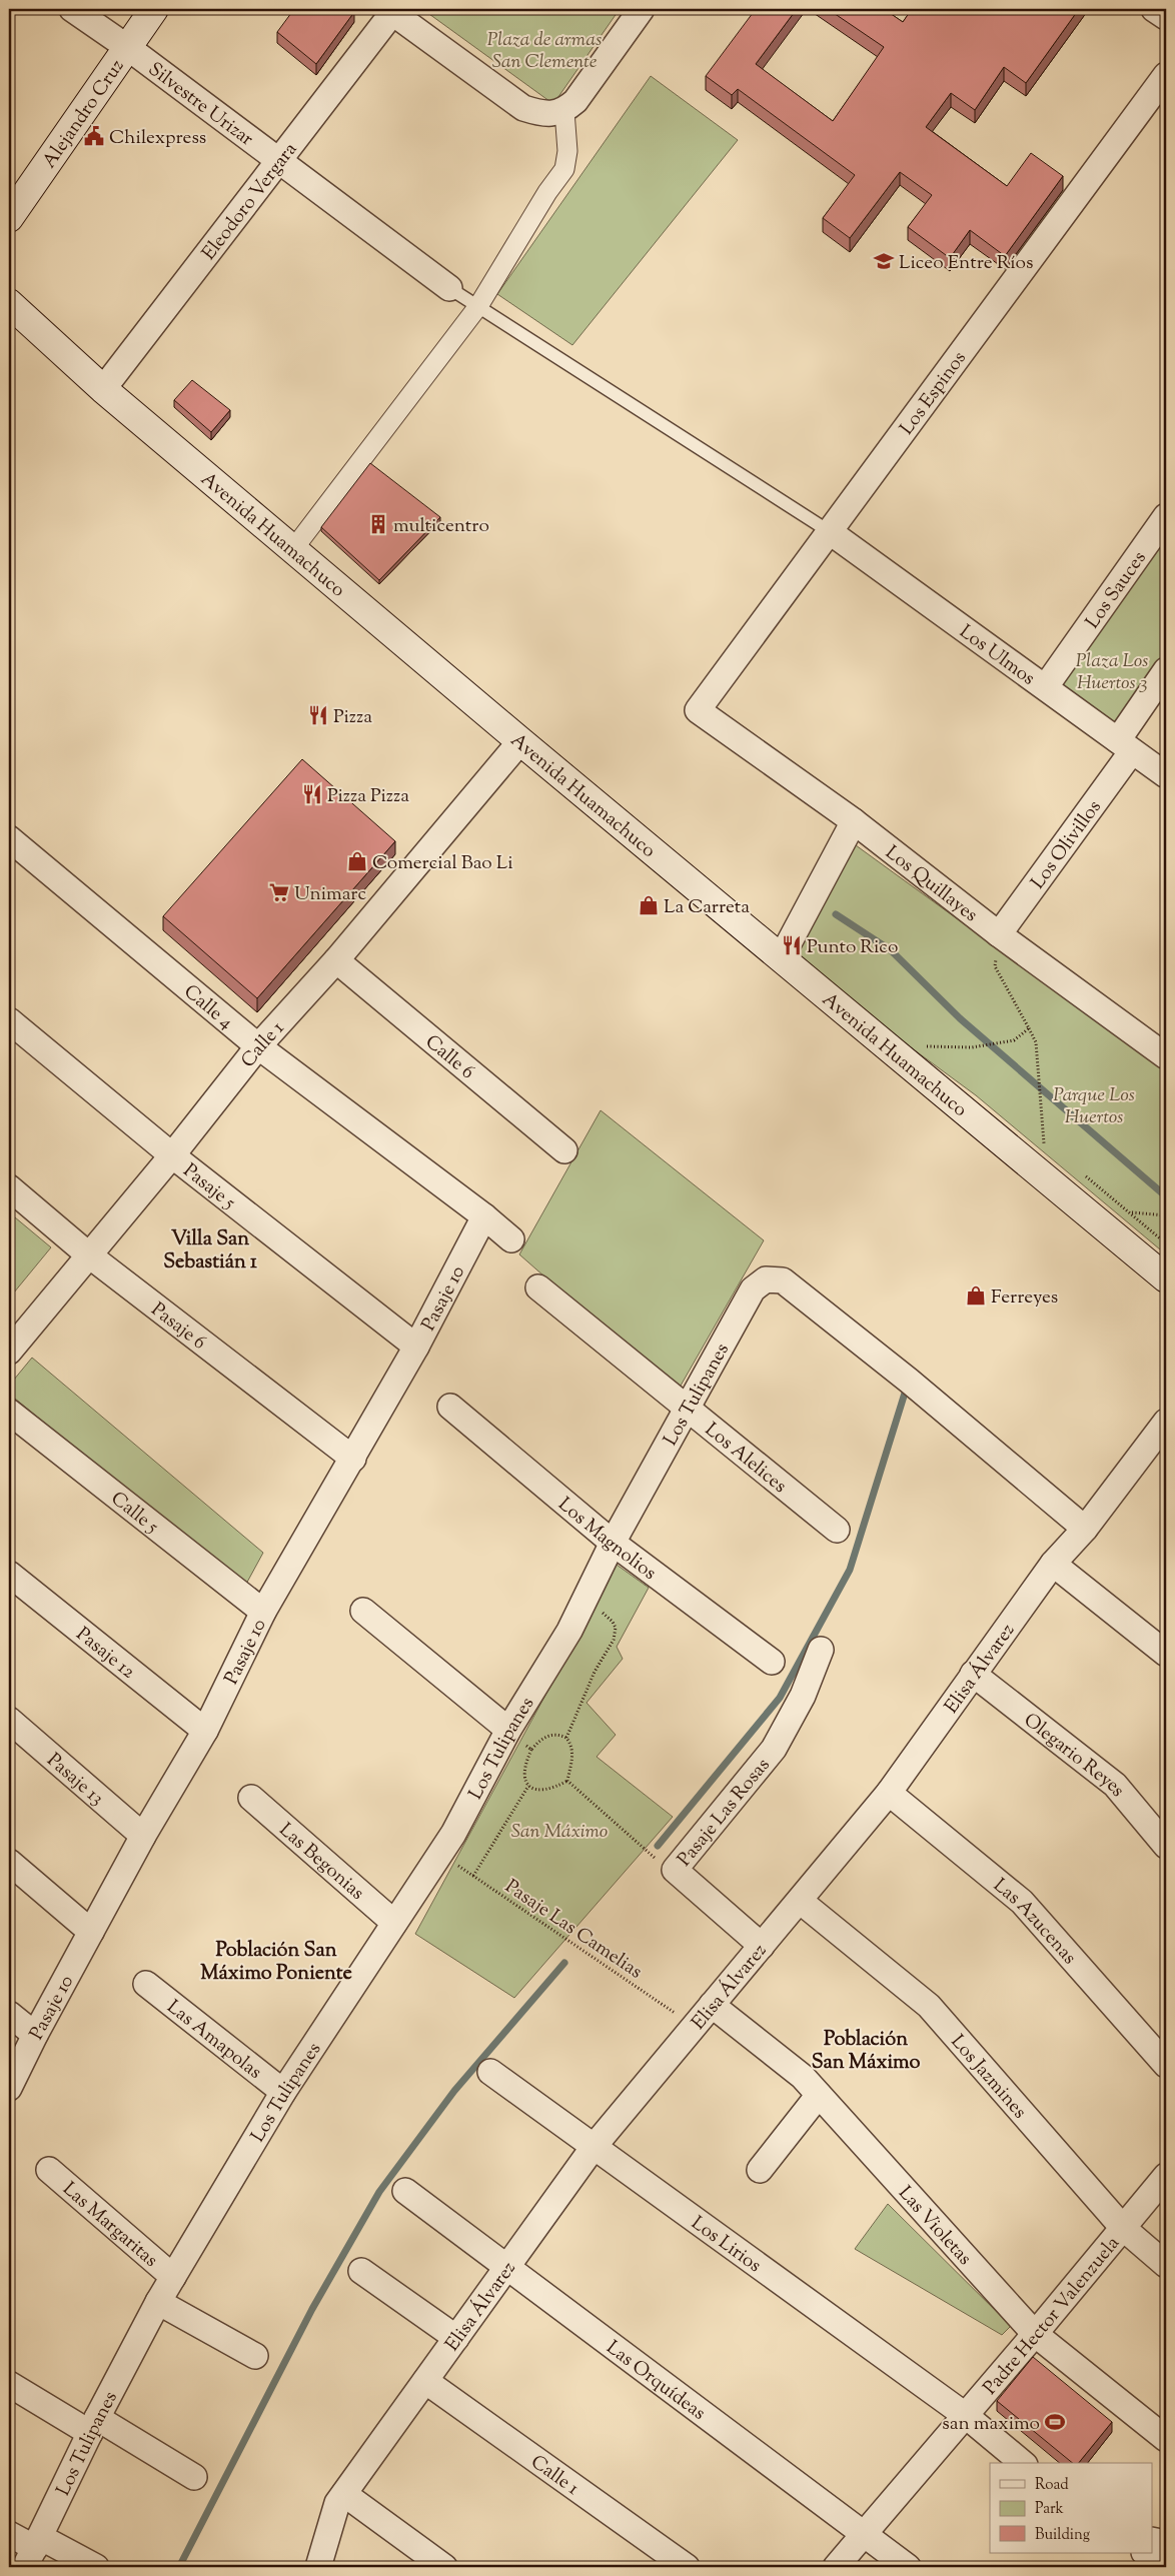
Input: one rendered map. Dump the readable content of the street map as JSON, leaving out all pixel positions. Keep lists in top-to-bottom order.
{
  "streets": {
    "main road": ["Alejandro Cruz", "Avenida Huamachuco"],
    "street": [
      "Silvestre Urizar",
      "Eleodoro Vergara",
      "Los Espinos",
      "Los Sauces",
      "Los Ulmos",
      "Los Olivillos",
      "Los Quillayes",
      "Calle 4",
      "Calle 1",
      "Calle 6",
      "Pasaje 5",
      "Pasaje 10",
      "Pasaje 6",
      "Los Tulipanes",
      "Los Alelices",
      "Calle 5",
      "Los Magnolios",
      "Pasaje 12",
      "Elisa Álvarez",
      "Olegario Reyes",
      "Pasaje 13",
      "Pasaje Las Rosas",
      "Las Begonias",
      "Las Azucenas",
      "Las Amapolas",
      "Los Jazmines",
      "Las Margaritas",
      "Las Violetas",
      "Los Lirios",
      "Padre Hector Valenzuela",
      "Las Orquídeas"
    ],
    "path": ["Pasaje Las Camelias"]
  },
  "crossings": [
    ["Silvestre Urizar", "Alejandro Cruz"],
    ["Silvestre Urizar", "Eleodoro Vergara"],
    ["Eleodoro Vergara", "Avenida Huamachuco"],
    ["Los Espinos", "Los Ulmos"],
    ["Los Espinos", "Los Quillayes"],
    ["Avenida Huamachuco", "Calle 1"],
    ["Los Sauces", "Los Ulmos"],
    ["Los Ulmos", "Los Olivillos"],
    ["Los Olivillos", "Los Quillayes"],
    ["Calle 4", "Calle 1"],
    ["Calle 4", "Pasaje 10"],
    ["Calle 1", "Calle 6"],
    ["Calle 1", "Pasaje 5"],
    ["Calle 1", "Pasaje 6"],
    ["Calle 1", "Elisa Álvarez"],
    ["Pasaje 5", "Pasaje 10"],
    ["Pasaje 10", "Pasaje 6"],
    ["Pasaje 10", "Calle 5"],
    ["Pasaje 10", "Pasaje 12"],
    ["Pasaje 10", "Pasaje 13"],
    ["Los Tulipanes", "Los Alelices"],
    ["Los Tulipanes", "Los Magnolios"],
    ["Los Tulipanes", "Elisa Álvarez"],
    ["Los Tulipanes", "Las Begonias"],
    ["Los Tulipanes", "Pasaje Las Camelias"],
    ["Los Tulipanes", "Las Amapolas"],
    ["Los Tulipanes", "Las Margaritas"],
    ["Elisa Álvarez", "Olegario Reyes"],
    ["Elisa Álvarez", "Pasaje Las Rosas"],
    ["Elisa Álvarez", "Las Azucenas"],
    ["Elisa Álvarez", "Pasaje Las Camelias"],
    ["Elisa Álvarez", "Los Jazmines"],
    ["Elisa Álvarez", "Las Violetas"],
    ["Elisa Álvarez", "Los Lirios"],
    ["Elisa Álvarez", "Las Orquídeas"],
    ["Los Jazmines", "Padre Hector Valenzuela"],
    ["Las Violetas", "Padre Hector Valenzuela"],
    ["Los Lirios", "Padre Hector Valenzuela"],
    ["Padre Hector Valenzuela", "Las Orquídeas"]
  ],
  "districts": ["Villa San Sebastián 1", "Población San Máximo Poniente", "Población San Máximo"],
  "parks": [
    "Plaza de armas San Clemente",
    "Plaza Los Huertos 3",
    "Parque Los Huertos",
    "San Máximo"
  ],
  "places": {
    "public building": ["Chilexpress"],
    "school or university": ["Liceo Entre Ríos"],
    "building": ["multicentro"],
    "restaurant": ["Pizza", "Pizza Pizza", "Punto Rico"],
    "shop": ["Comercial Bao Li", "La Carreta", "Ferreyes"],
    "supermarket": ["Unimarc"],
    "sports": ["san maximo"]
  },
  "legend": ["Road", "Park", "Building"]
}
